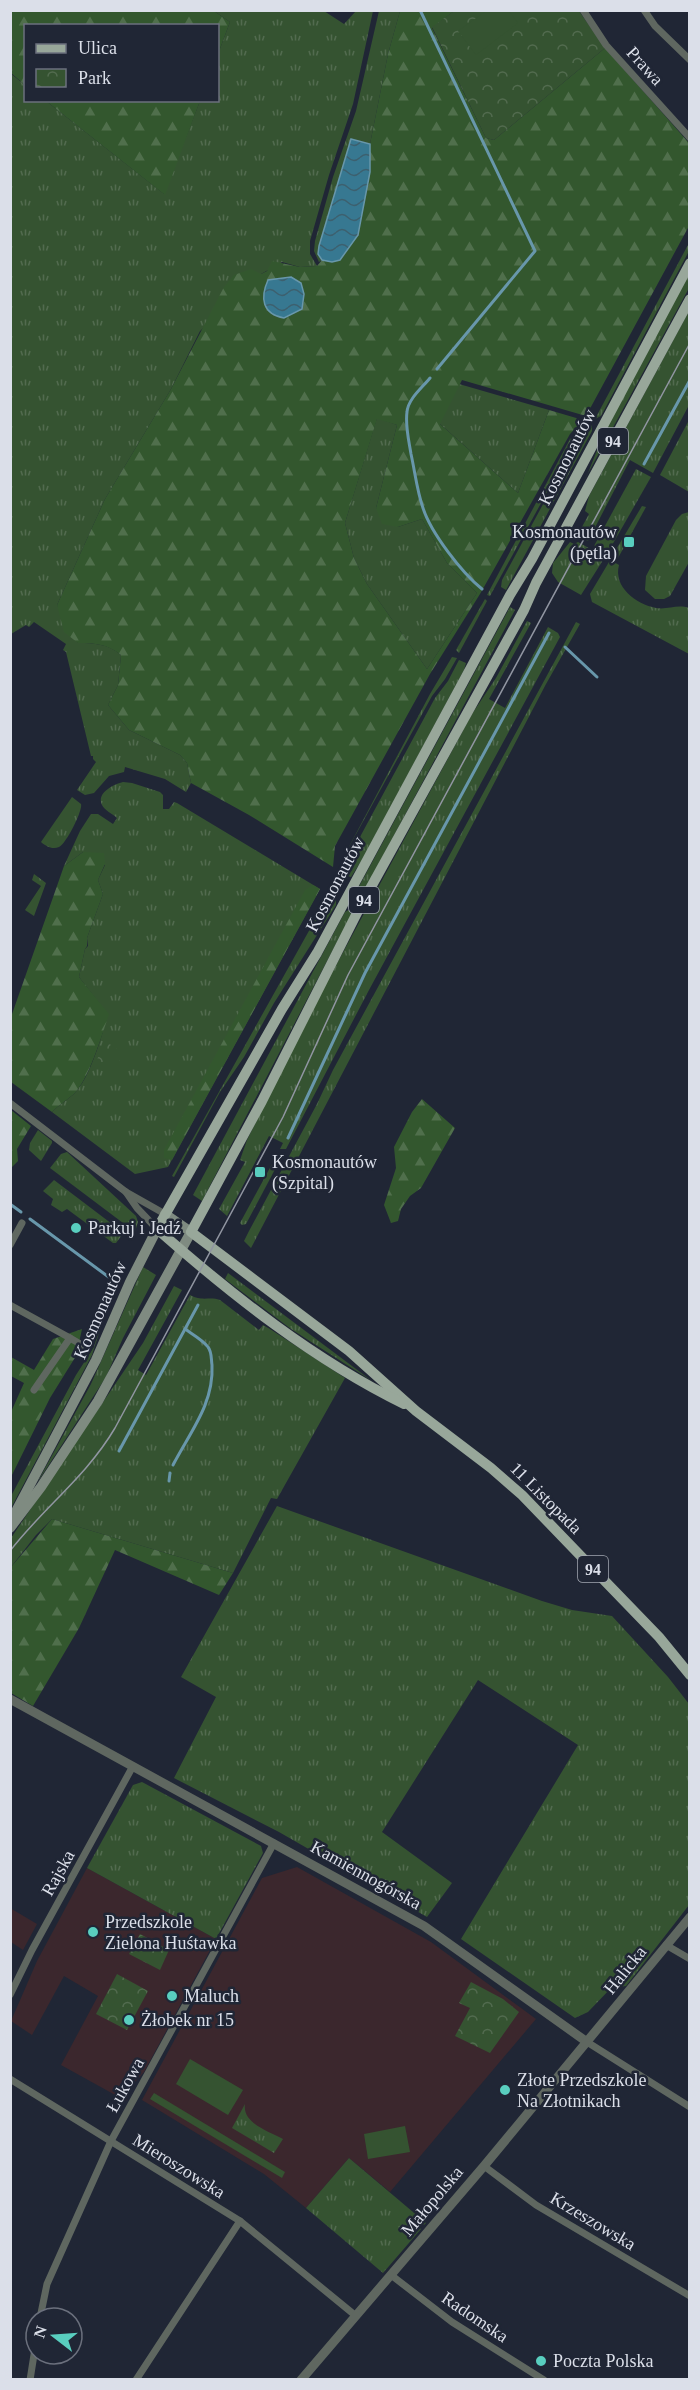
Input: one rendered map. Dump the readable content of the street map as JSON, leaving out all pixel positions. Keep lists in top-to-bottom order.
{
  "streets": {
    "main road": ["94", "Kosmonautów", "11 Listopada"],
    "street": [
      "Prawa",
      "Rajska",
      "Kamiennogórska",
      "Halicka",
      "Łukowa",
      "Mieroszowska",
      "Małopolska",
      "Krzeszowska",
      "Radomska"
    ]
  },
  "crossings": [
    ["Kosmonautów", "11 Listopada"],
    ["Rajska", "Kamiennogórska"],
    ["Kamiennogórska", "Halicka"],
    ["Kamiennogórska", "Łukowa"],
    ["Kamiennogórska", "Małopolska"],
    ["Halicka", "Małopolska"],
    ["Łukowa", "Mieroszowska"],
    ["Mieroszowska", "Małopolska"],
    ["Małopolska", "Krzeszowska"],
    ["Małopolska", "Radomska"]
  ],
  "places": {
    "transit": ["Kosmonautów (pętla)", "Kosmonautów (Szpital)"],
    "other": [
      "Parkuj i Jedź",
      "Przedszkole Zielona Huśtawka",
      "Maluch",
      "Żłobek nr 15",
      "Złote Przedszkole Na Złotnikach",
      "Poczta Polska"
    ]
  },
  "legend": ["Ulica", "Park"],
  "north": "left"
}
